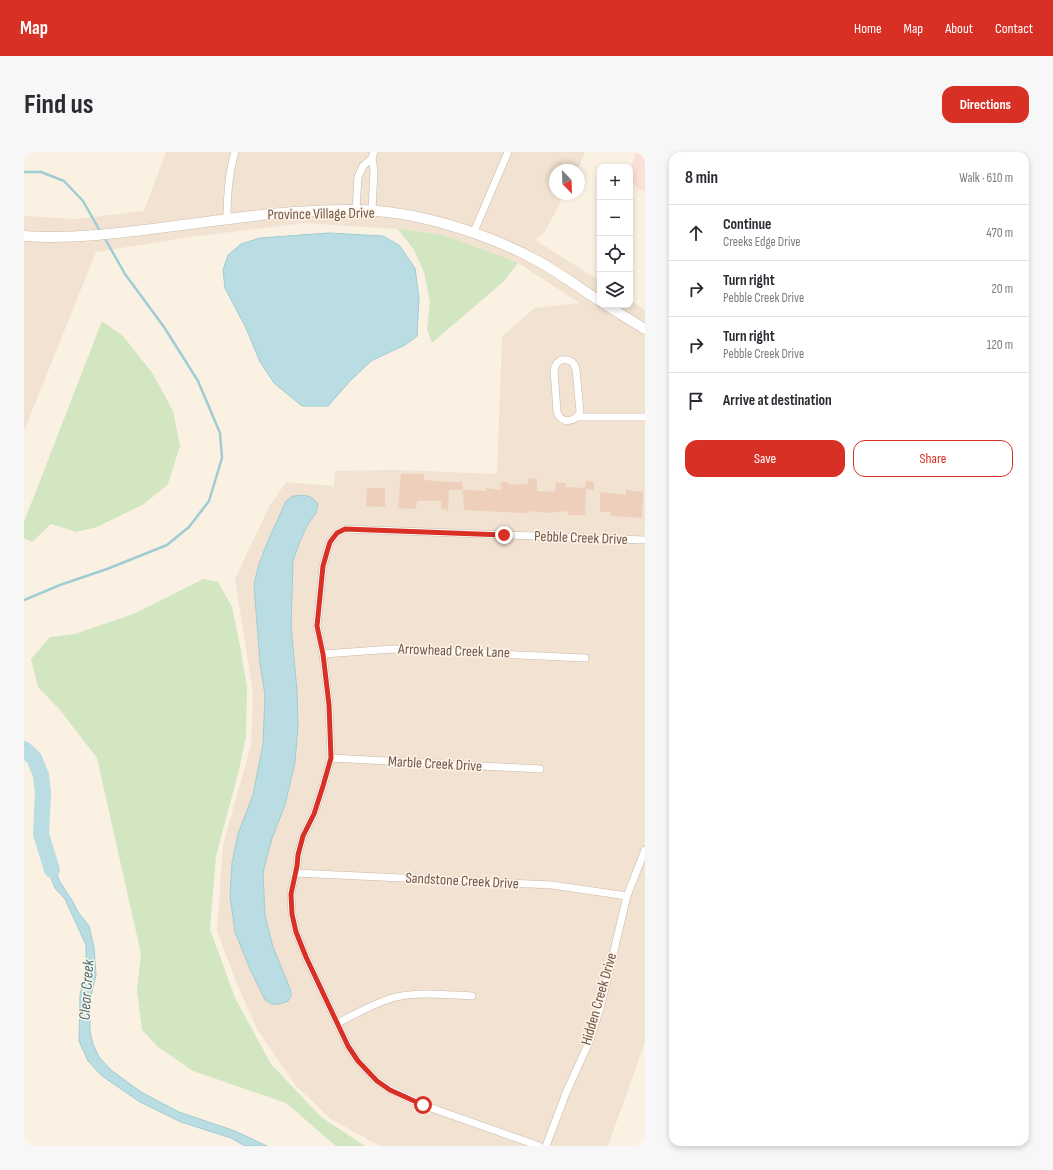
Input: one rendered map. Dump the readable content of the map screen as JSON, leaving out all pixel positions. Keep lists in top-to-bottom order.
{
  "streets": {
    "street": [
      "Province Village Drive",
      "Pebble Creek Drive",
      "Arrowhead Creek Lane",
      "Marble Creek Drive",
      "Sandstone Creek Drive",
      "Hidden Creek Drive"
    ]
  },
  "crossings": [
    ["Pebble Creek Drive", "Arrowhead Creek Lane"],
    ["Sandstone Creek Drive", "Hidden Creek Drive"]
  ],
  "water": ["Clear Creek"],
  "north": "bottom right",
  "page": {
    "header": "Map",
    "nav": [
      "Home",
      "Map",
      "About",
      "Contact"
    ],
    "buttons": [
      "Directions",
      ["Save", "Share"]
    ],
    "title": "Find us",
    "heading": ["8 min", "Walk · 610 m"],
    "map_buttons": ["+", "−"],
    "list": [
      ["Continue", "Creeks Edge Drive", "470 m"],
      ["Turn right", "Pebble Creek Drive", "20 m"],
      ["Turn right", "Pebble Creek Drive", "120 m"],
      "Arrive at destination"
    ]
  }
}
